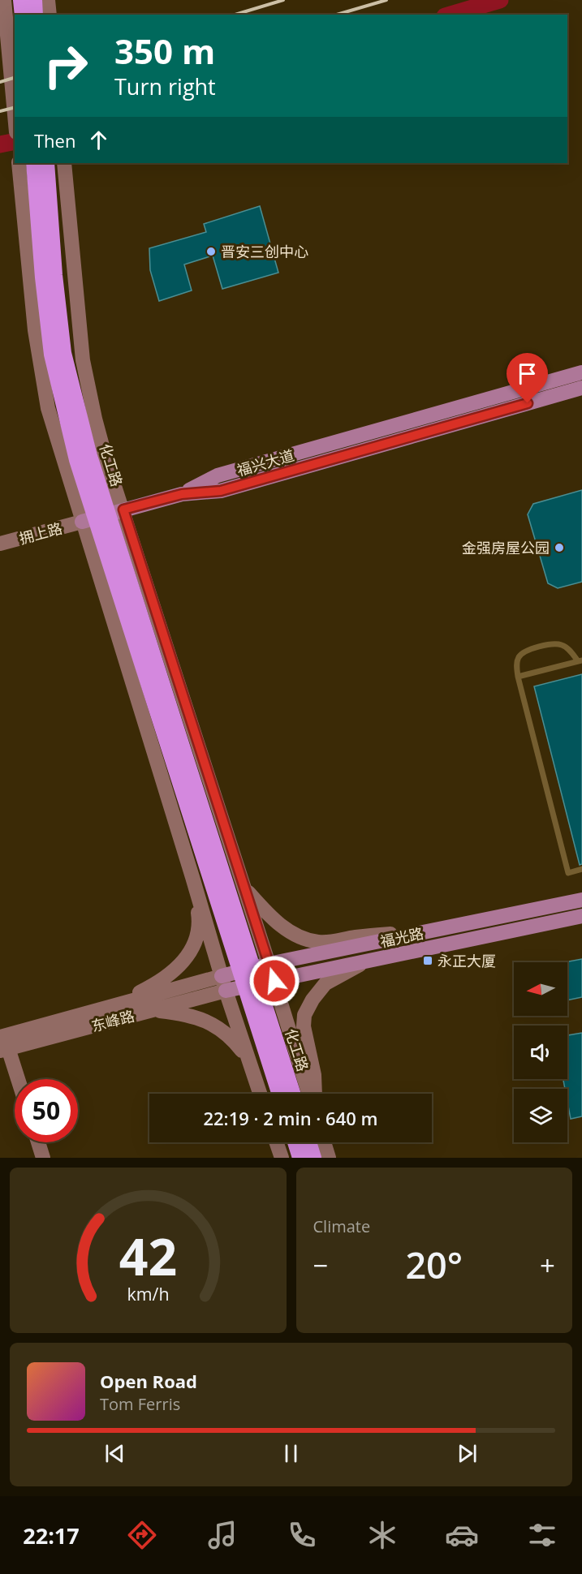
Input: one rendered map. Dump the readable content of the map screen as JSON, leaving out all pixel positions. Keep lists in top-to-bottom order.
{
  "streets": {
    "highway": ["化工路"],
    "main road": [
      "福兴大道",
      "拥上路",
      "福光路",
      "东峰路"
    ]
  },
  "crossings": [
    ["福光路", "东峰路"]
  ],
  "places": {
    "other": ["晋安三创中心", "金强房屋公园"],
    "transit": ["永正大厦"]
  },
  "north": "left",
  "page": {
    "turn": ["350 m", "Turn right"],
    "then": "Then",
    "limit": "50",
    "trip": "22:19 · 2 min · 640 m",
    "tile": "Climate",
    "heat": ["−", "20°", "+"],
    "song": ["Open Road", "Tom Ferris"],
    "tabs": "22:17",
    "gauge": ["42", "km/h"]
  }
}
